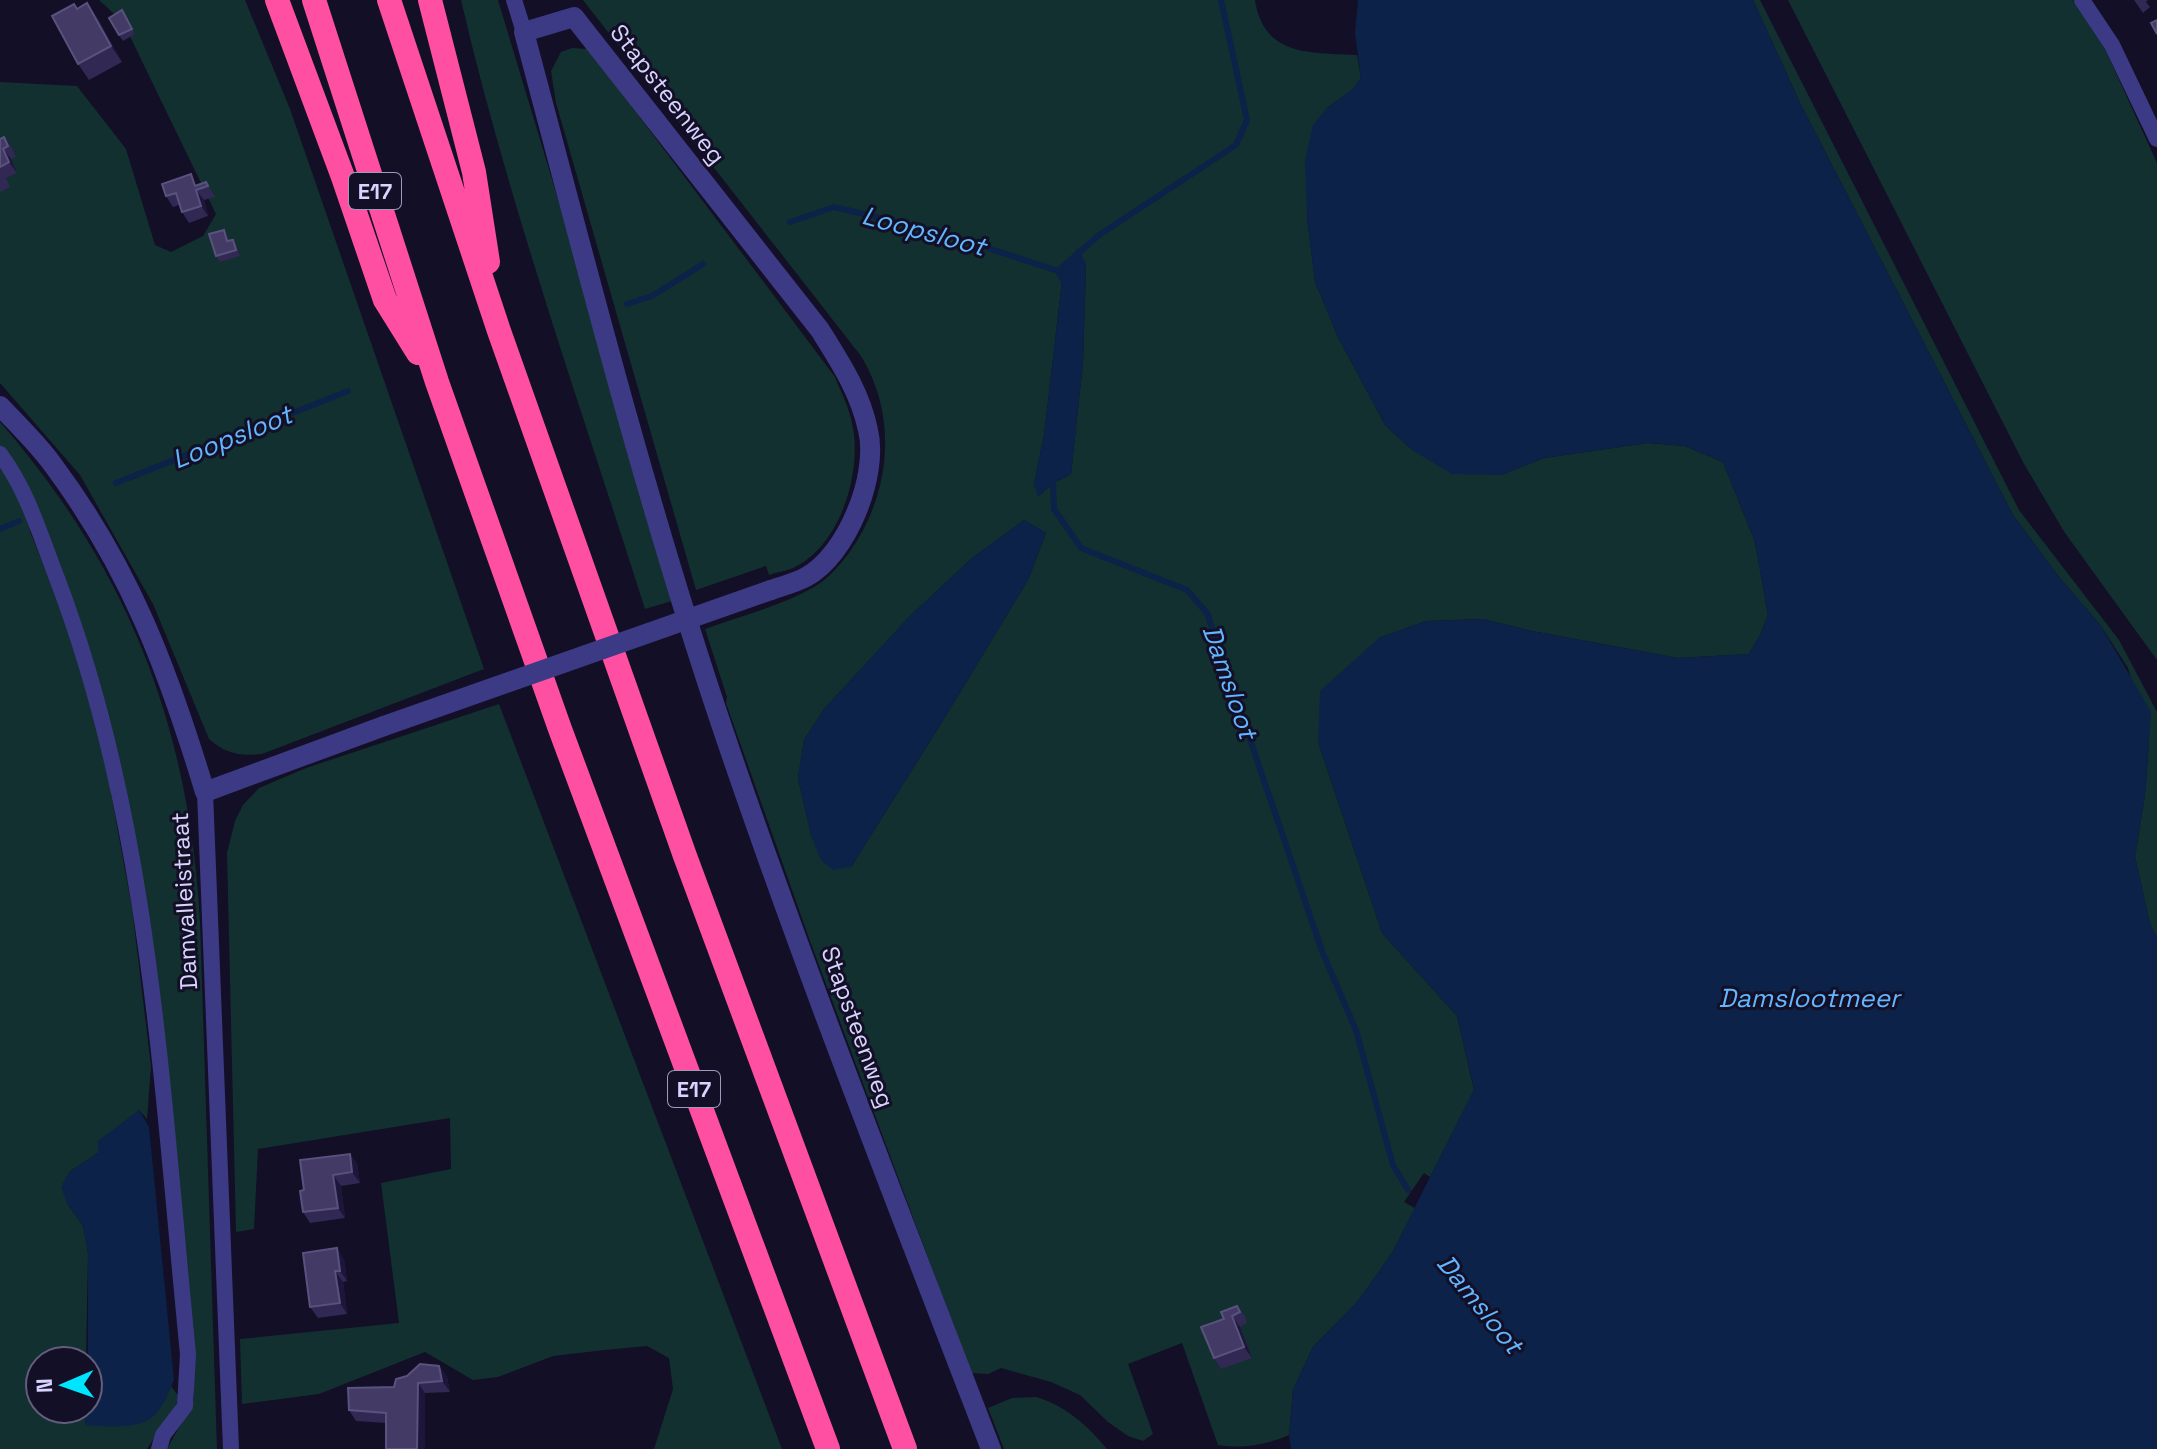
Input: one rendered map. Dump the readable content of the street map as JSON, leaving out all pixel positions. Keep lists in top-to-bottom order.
{
  "streets": {
    "highway": ["E17"],
    "street": ["Stapsteenweg", "Damvalleistraat"]
  },
  "crossings": [
    ["Stapsteenweg", "Damvalleistraat"]
  ],
  "water": ["Loopsloot", "Damsloot", "Damslootmeer"],
  "north": "left"
}
